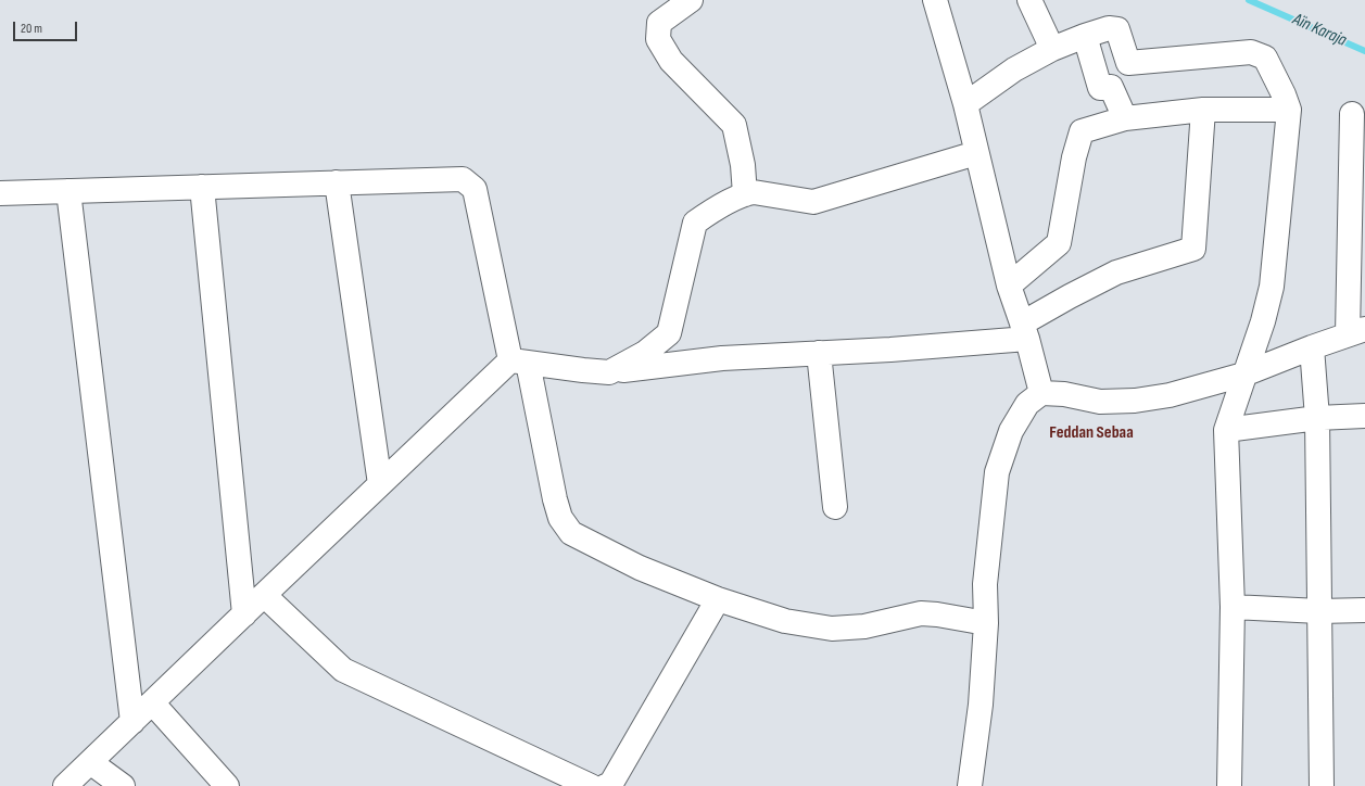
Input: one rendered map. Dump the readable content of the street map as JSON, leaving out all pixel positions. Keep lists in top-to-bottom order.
{
  "districts": ["Feddan Sebaa"],
  "water": ["Aïn Karaja"],
  "scale_bar": "20 m"
}
